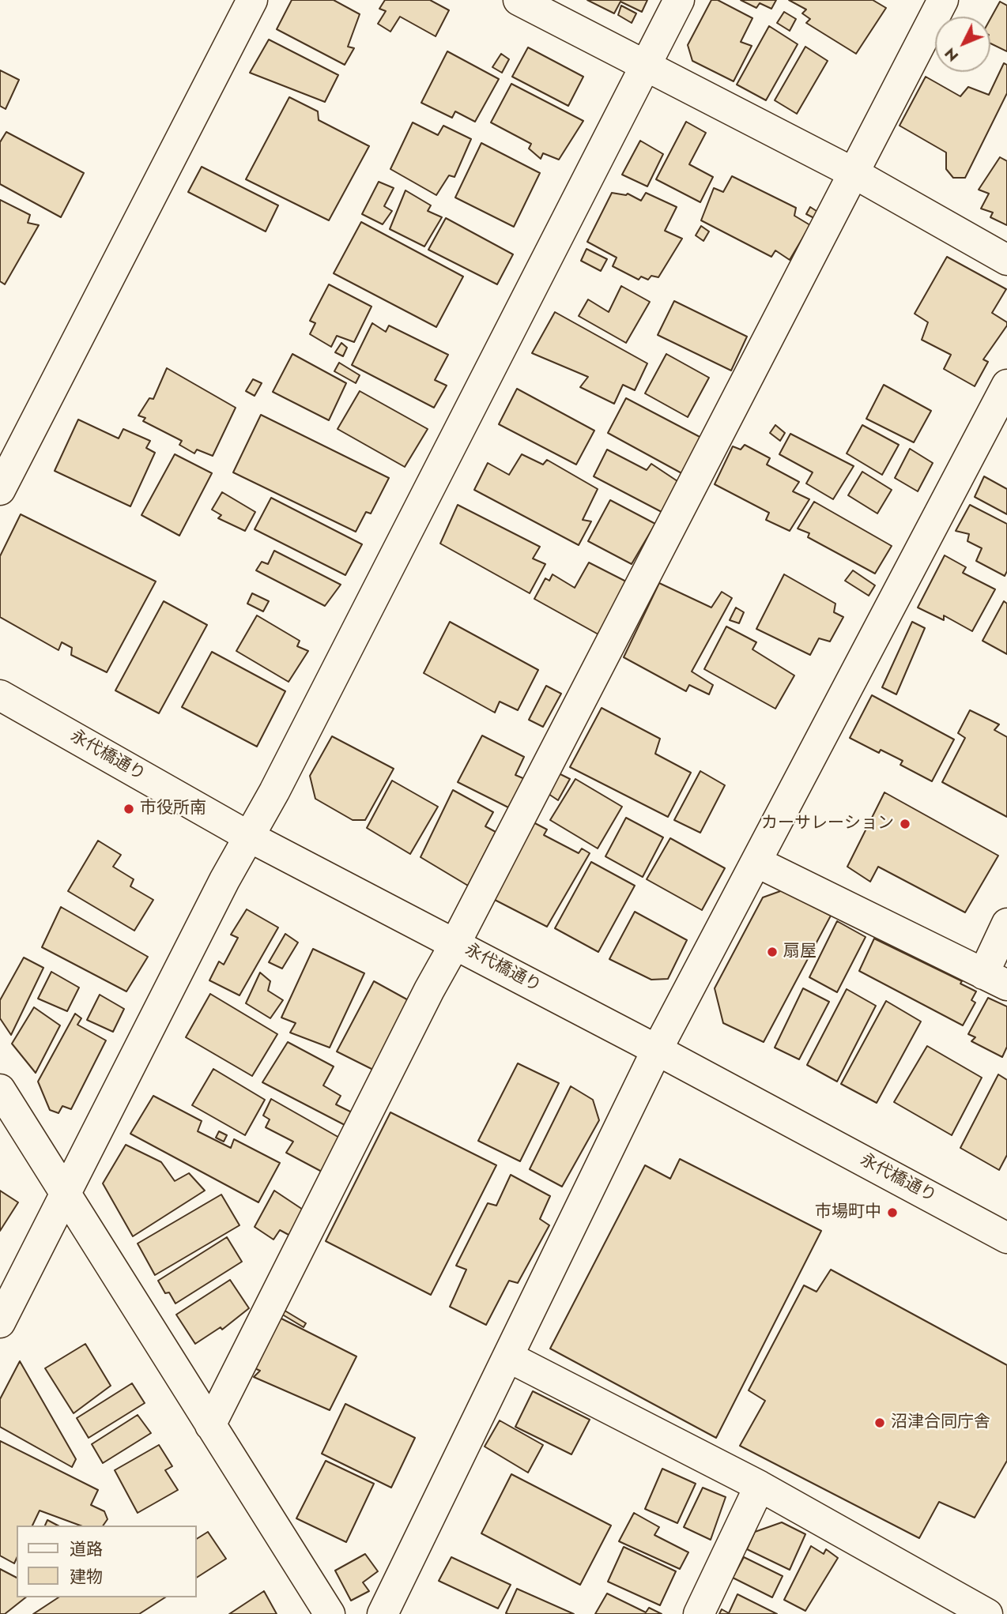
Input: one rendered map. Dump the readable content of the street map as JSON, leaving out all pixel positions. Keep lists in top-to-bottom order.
{
  "streets": {
    "street": ["永代橋通り"]
  },
  "places": [
    "市役所南",
    "カーサレーション",
    "扇屋",
    "市場町中",
    "沼津合同庁舎"
  ],
  "legend": ["道路", "建物"],
  "north": "bottom left"
}
